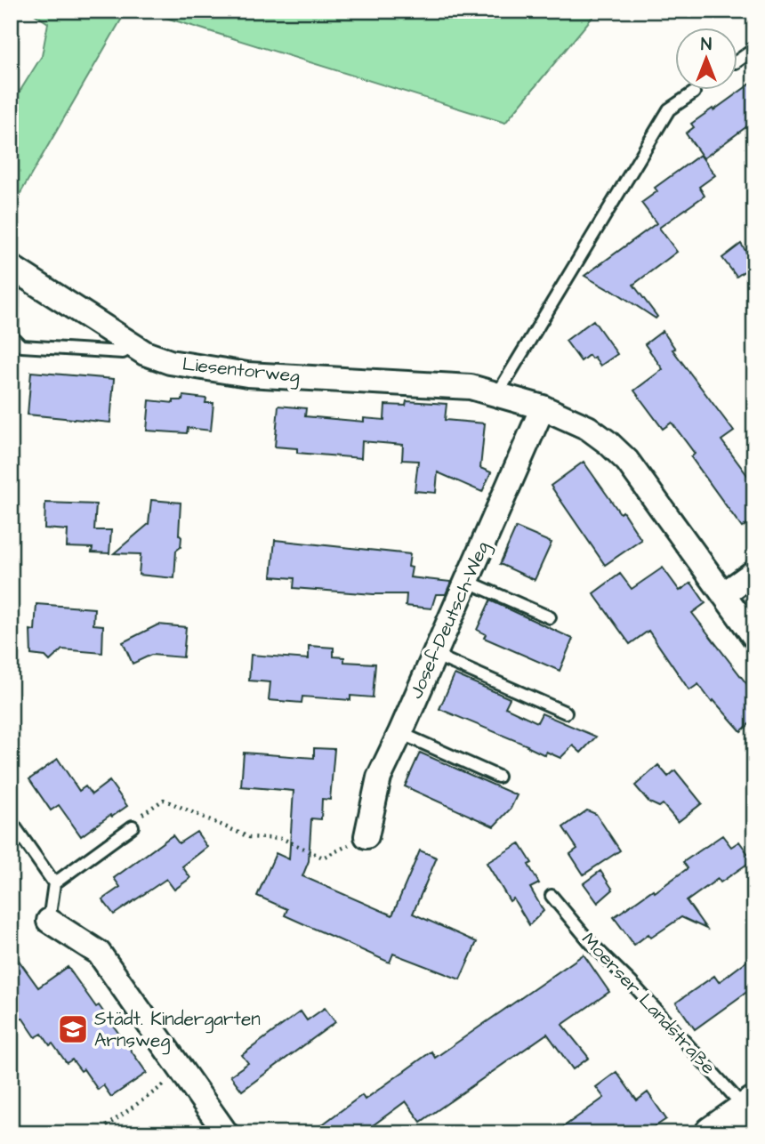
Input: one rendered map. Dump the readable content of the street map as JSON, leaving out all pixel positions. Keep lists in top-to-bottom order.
{
  "streets": {
    "main road": ["Moerser Landstraße"],
    "street": ["Liesentorweg", "Josef-Deutsch-Weg"]
  },
  "crossings": [
    ["Liesentorweg", "Josef-Deutsch-Weg"]
  ],
  "places": {
    "school or university": ["Städt. Kindergarten Arnsweg"]
  },
  "north": "top"
}
